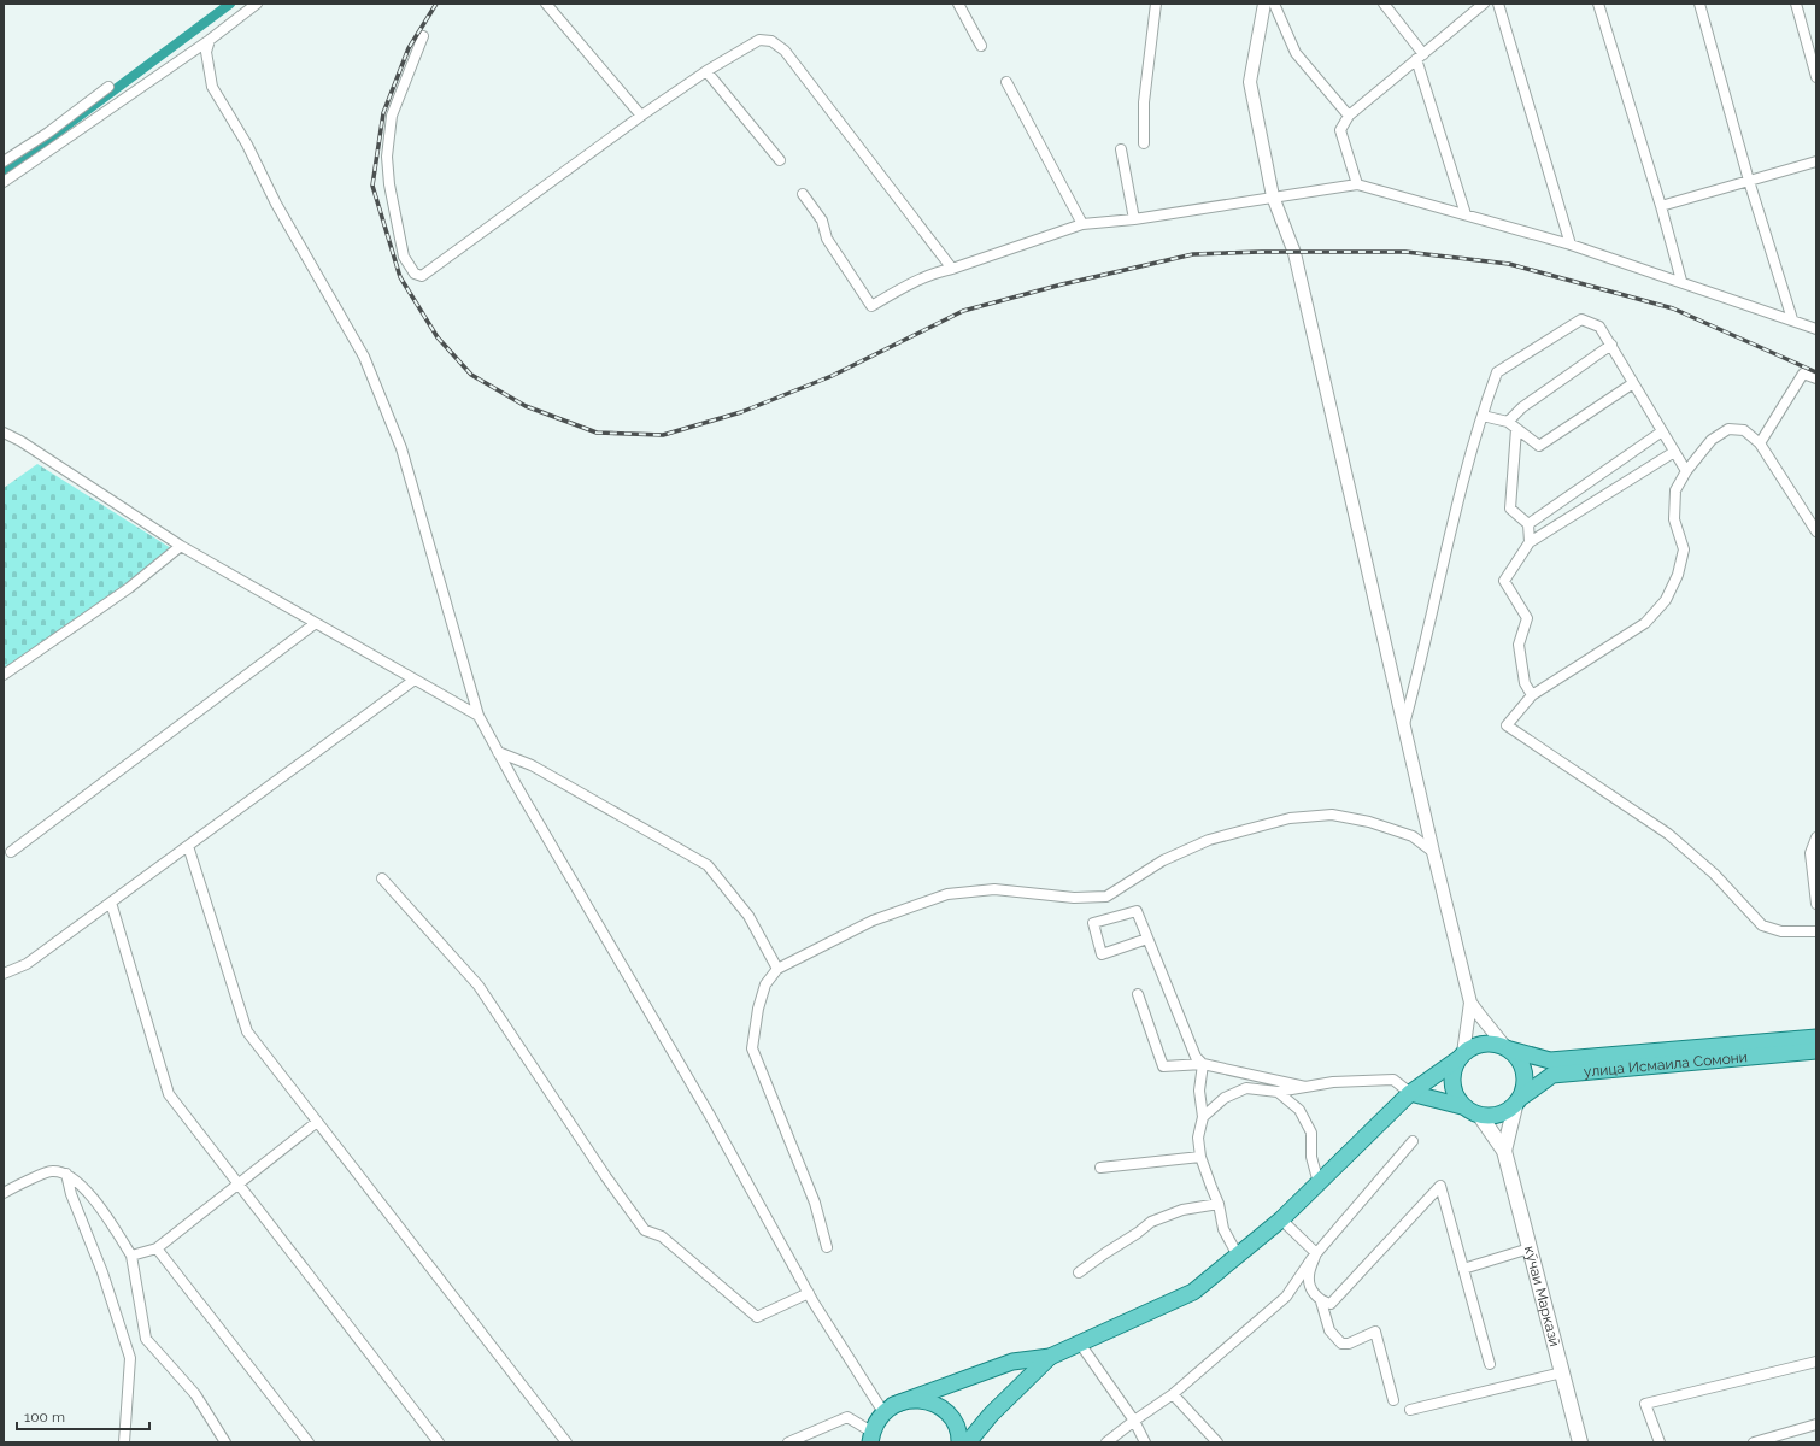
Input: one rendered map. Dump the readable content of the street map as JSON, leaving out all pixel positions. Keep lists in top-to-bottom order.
{
  "streets": {
    "main road": ["улица Исмаила Сомони", "кӯчаи Марказӣ"]
  },
  "scale_bar": "100 m"
}
